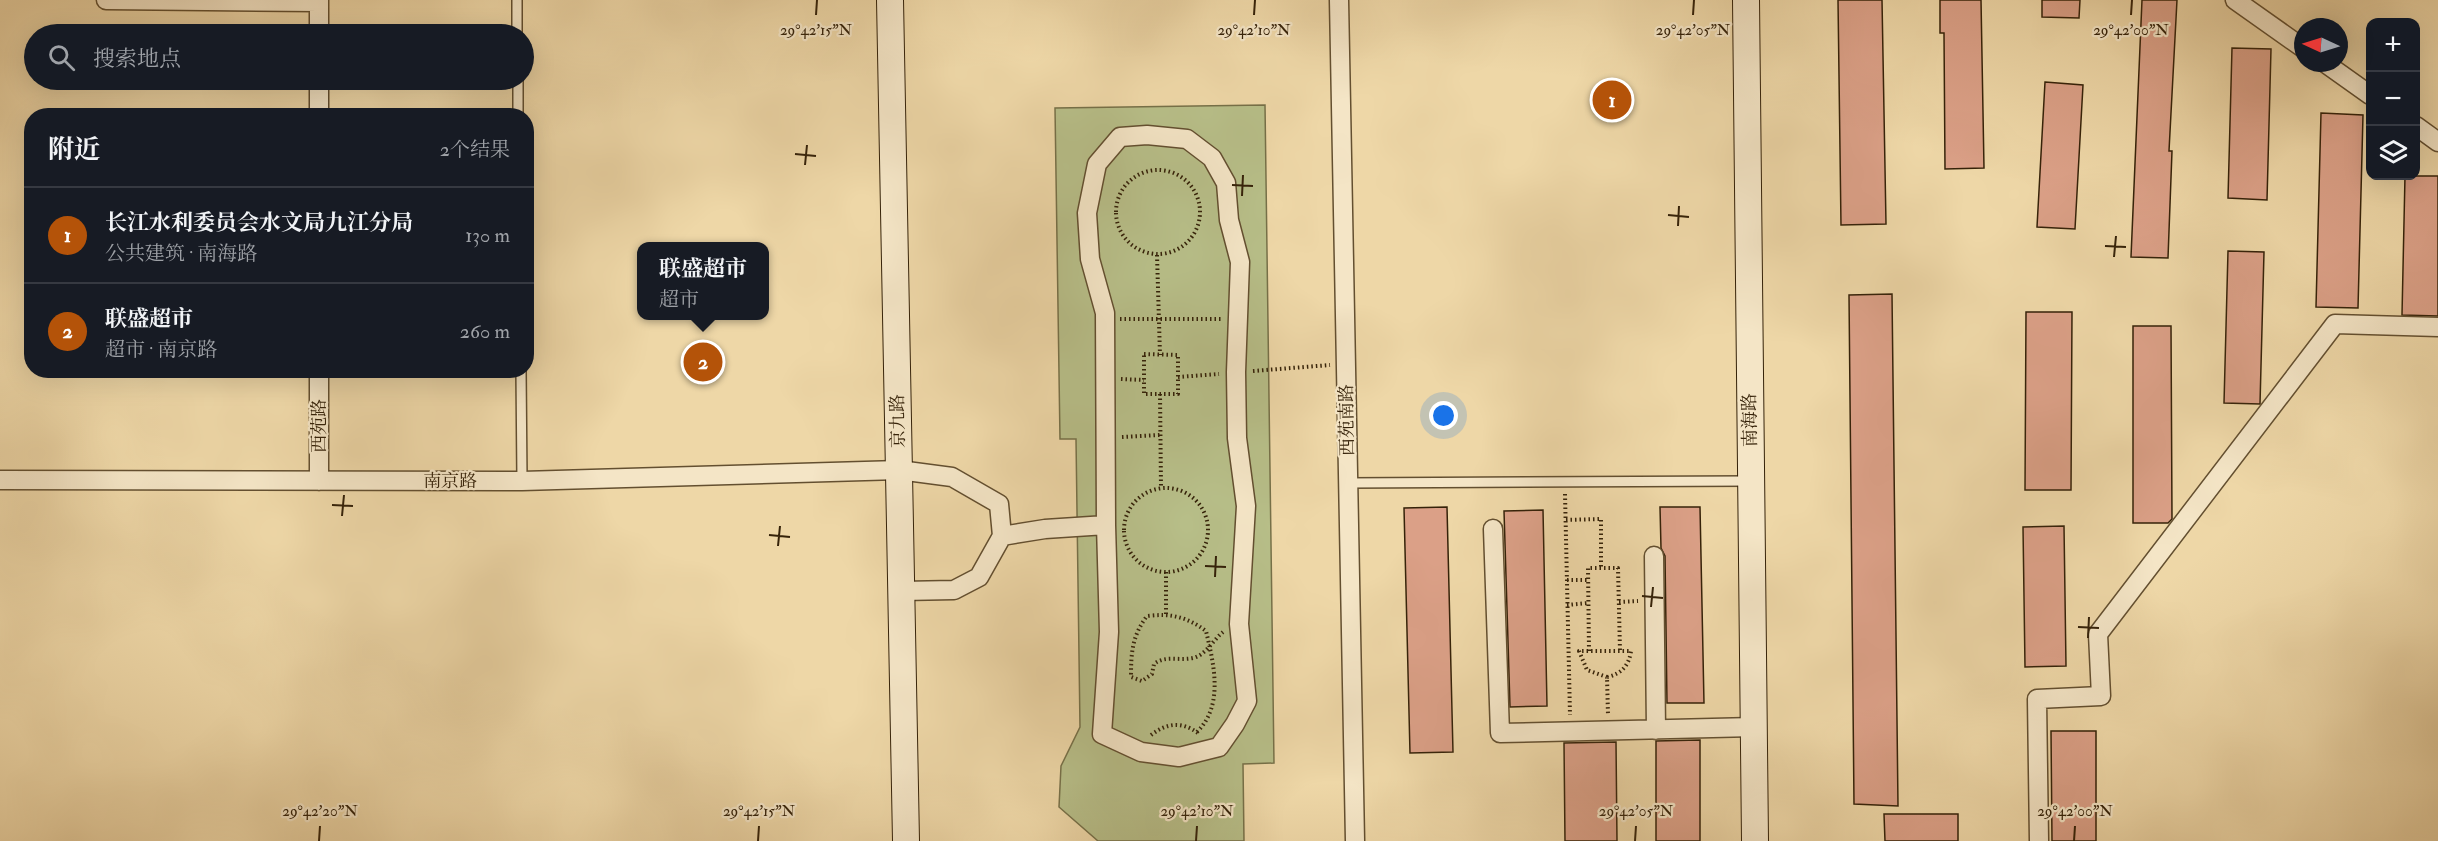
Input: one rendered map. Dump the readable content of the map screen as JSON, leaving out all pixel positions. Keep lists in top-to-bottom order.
{
  "streets": {
    "main road": ["南海路", "京九路"],
    "street": ["西苑南路", "西苑路", "南京路"]
  },
  "crossings": [
    ["京九路", "南京路"],
    ["西苑路", "南京路"]
  ],
  "north": "left",
  "page": {
    "map_buttons": ["+", "−"],
    "search": "搜索地点",
    "pins": ["1", "2"],
    "heading": ["附近", "2个结果"],
    "list": [
      {
        "mark": "1",
        "name": "长江水利委员会水文局九江分局",
        "note": "公共建筑 · 南海路",
        "value": "130 m"
      },
      {
        "mark": "2",
        "name": "联盛超市",
        "note": "超市 · 南京路",
        "value": "260 m"
      }
    ],
    "popup": ["联盛超市", "超市"]
  },
  "coordinates": [
    "29°42'15\"N",
    "29°42'10\"N",
    "29°42'05\"N",
    "29°42'00\"N",
    "29°42'20\"N"
  ]
}
